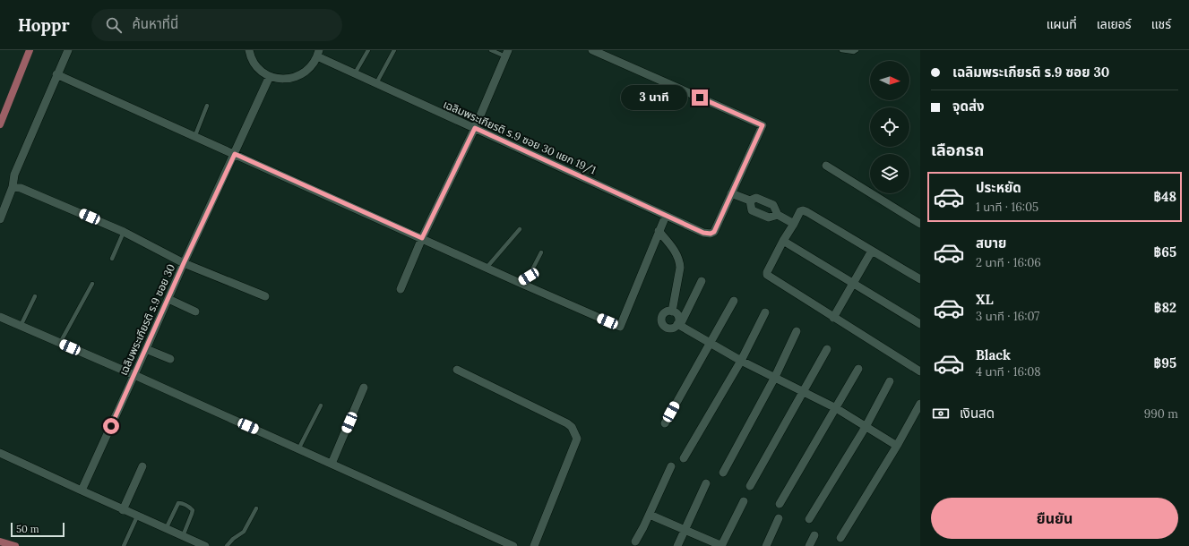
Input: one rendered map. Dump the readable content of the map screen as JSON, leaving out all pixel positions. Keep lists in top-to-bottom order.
{
  "streets": {
    "street": ["เฉลิมพระเกียรติ ร.9 ซอย 30 แยก 19/1", "เฉลิมพระเกียรติ ร.9 ซอย 30"]
  },
  "scale_bar": "50 m",
  "north": "right",
  "page": {
    "header": "Hoppr",
    "search": "ค้นหาที่นี่",
    "nav": ["แผนที่", "เลเยอร์", "แชร์"],
    "banner": ["เฉลิมพระเกียรติ ร.9 ซอย 30", "จุดส่ง"],
    "bubble": "3 นาที",
    "heading": "เลือกรถ",
    "list": [
      {
        "name": "ประหยัด",
        "note": "1 นาที · 16:05",
        "value": "฿48"
      },
      {
        "name": "สบาย",
        "note": "2 นาที · 16:06",
        "value": "฿65"
      },
      {
        "name": "XL",
        "note": "3 นาที · 16:07",
        "value": "฿82"
      },
      {
        "name": "Black",
        "note": "4 นาที · 16:08",
        "value": "฿95"
      }
    ],
    "pay": ["เงินสด", "990 m"],
    "buttons": "ยืนยัน",
    "scale": "50 m"
  }
}
